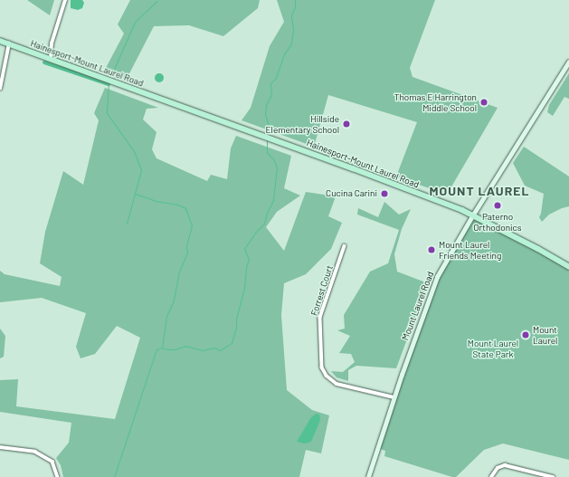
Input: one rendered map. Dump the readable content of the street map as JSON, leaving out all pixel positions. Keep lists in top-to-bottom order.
{
  "streets": {
    "main road": ["Hainesport-Mount Laurel Road", "Mount Laurel Road"],
    "street": ["Forrest Court"]
  },
  "crossings": [
    ["Hainesport-Mount Laurel Road", "Mount Laurel Road"],
    ["Forrest Court", "Mount Laurel Road"]
  ],
  "districts": ["MOUNT LAUREL"],
  "parks": ["Mount Laurel State Park"],
  "places": [
    "Thomas E Harrington Middle School",
    "Hillside Elementary School",
    "Cucina Carini",
    "Paterno Orthodonics",
    "Mount Laurel Friends Meeting",
    "Mount Laurel"
  ]
}
